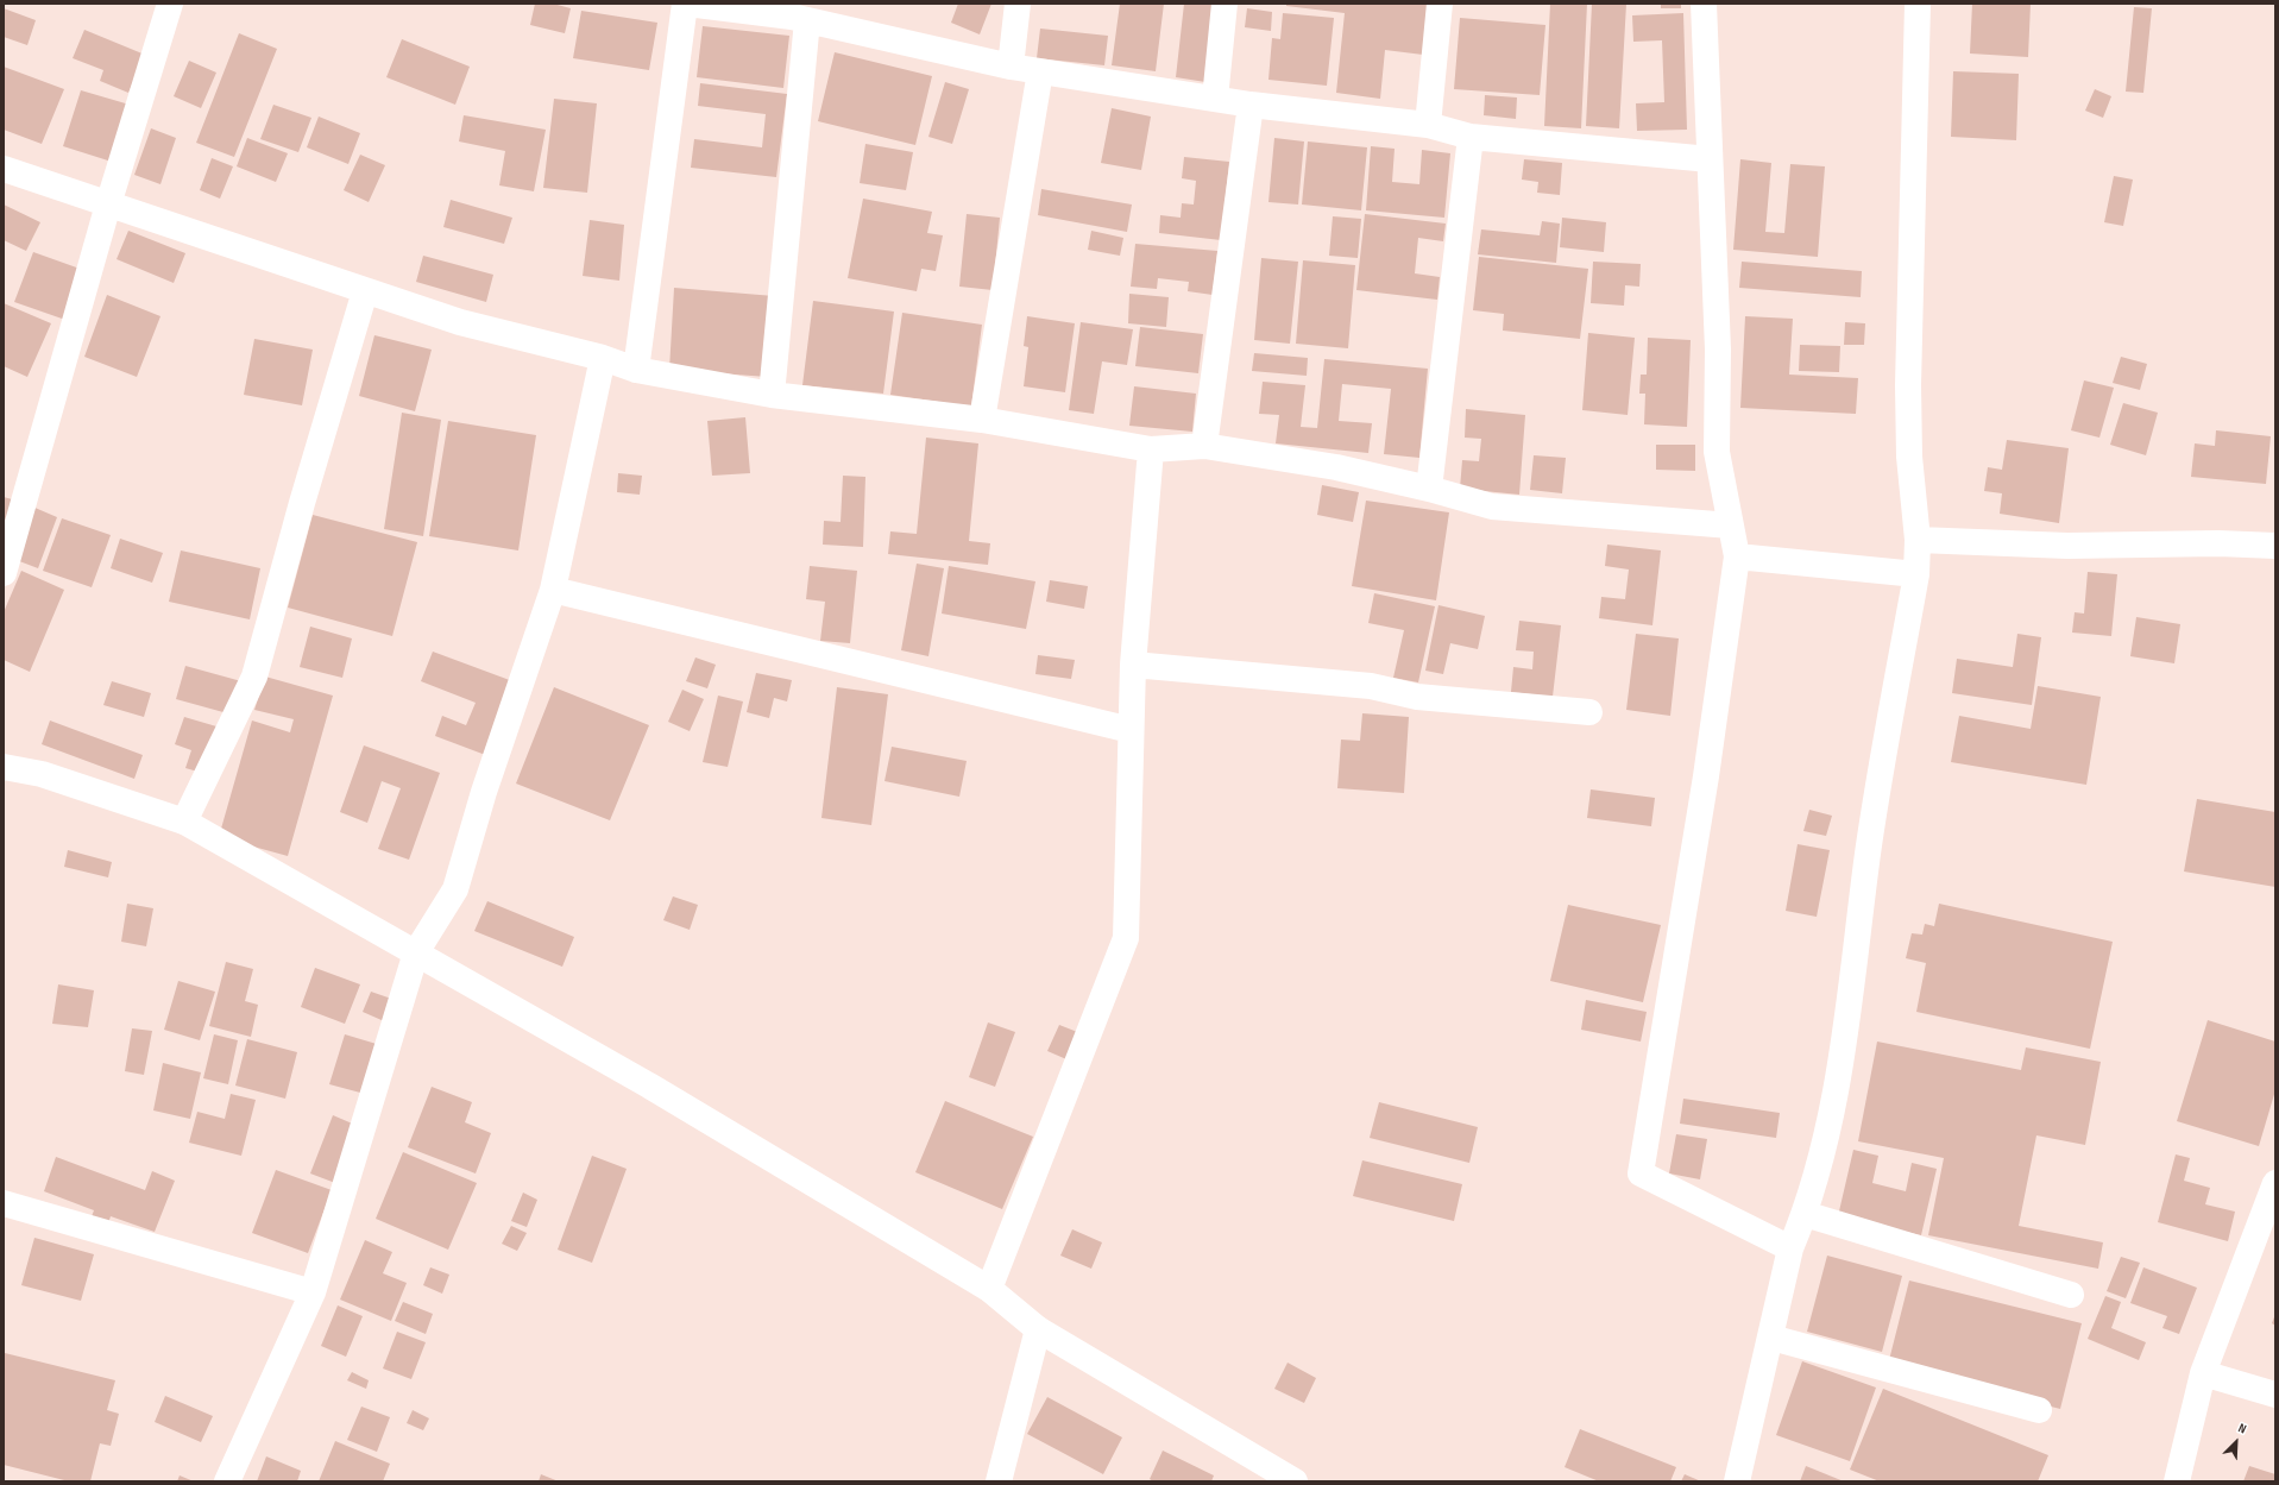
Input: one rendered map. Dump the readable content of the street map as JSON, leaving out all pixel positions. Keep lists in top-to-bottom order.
{
  "north": "top right"
}
